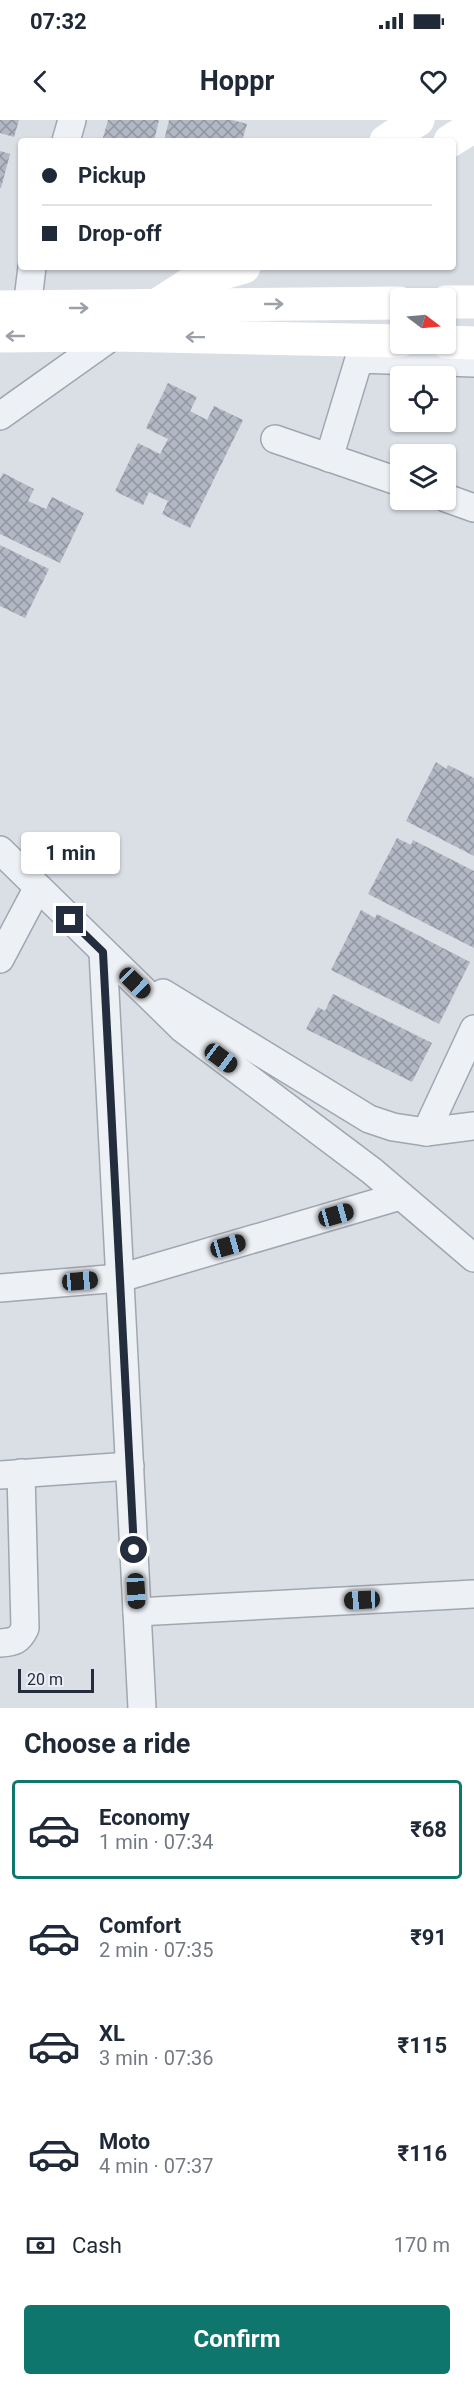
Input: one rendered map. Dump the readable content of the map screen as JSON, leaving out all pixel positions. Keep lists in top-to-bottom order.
{
  "scale_bar": "20 m",
  "north": "right",
  "page": {
    "status": "07:32",
    "header": "Hoppr",
    "banner": ["Pickup", "Drop-off"],
    "bubble": "1 min",
    "scale": "20 m",
    "heading": "Choose a ride",
    "list": [
      {
        "name": "Economy",
        "note": "1 min · 07:34",
        "value": "₹68"
      },
      {
        "name": "Comfort",
        "note": "2 min · 07:35",
        "value": "₹91"
      },
      {
        "name": "XL",
        "note": "3 min · 07:36",
        "value": "₹115"
      },
      {
        "name": "Moto",
        "note": "4 min · 07:37",
        "value": "₹116"
      }
    ],
    "pay": ["Cash", "170 m"],
    "buttons": "Confirm"
  }
}
